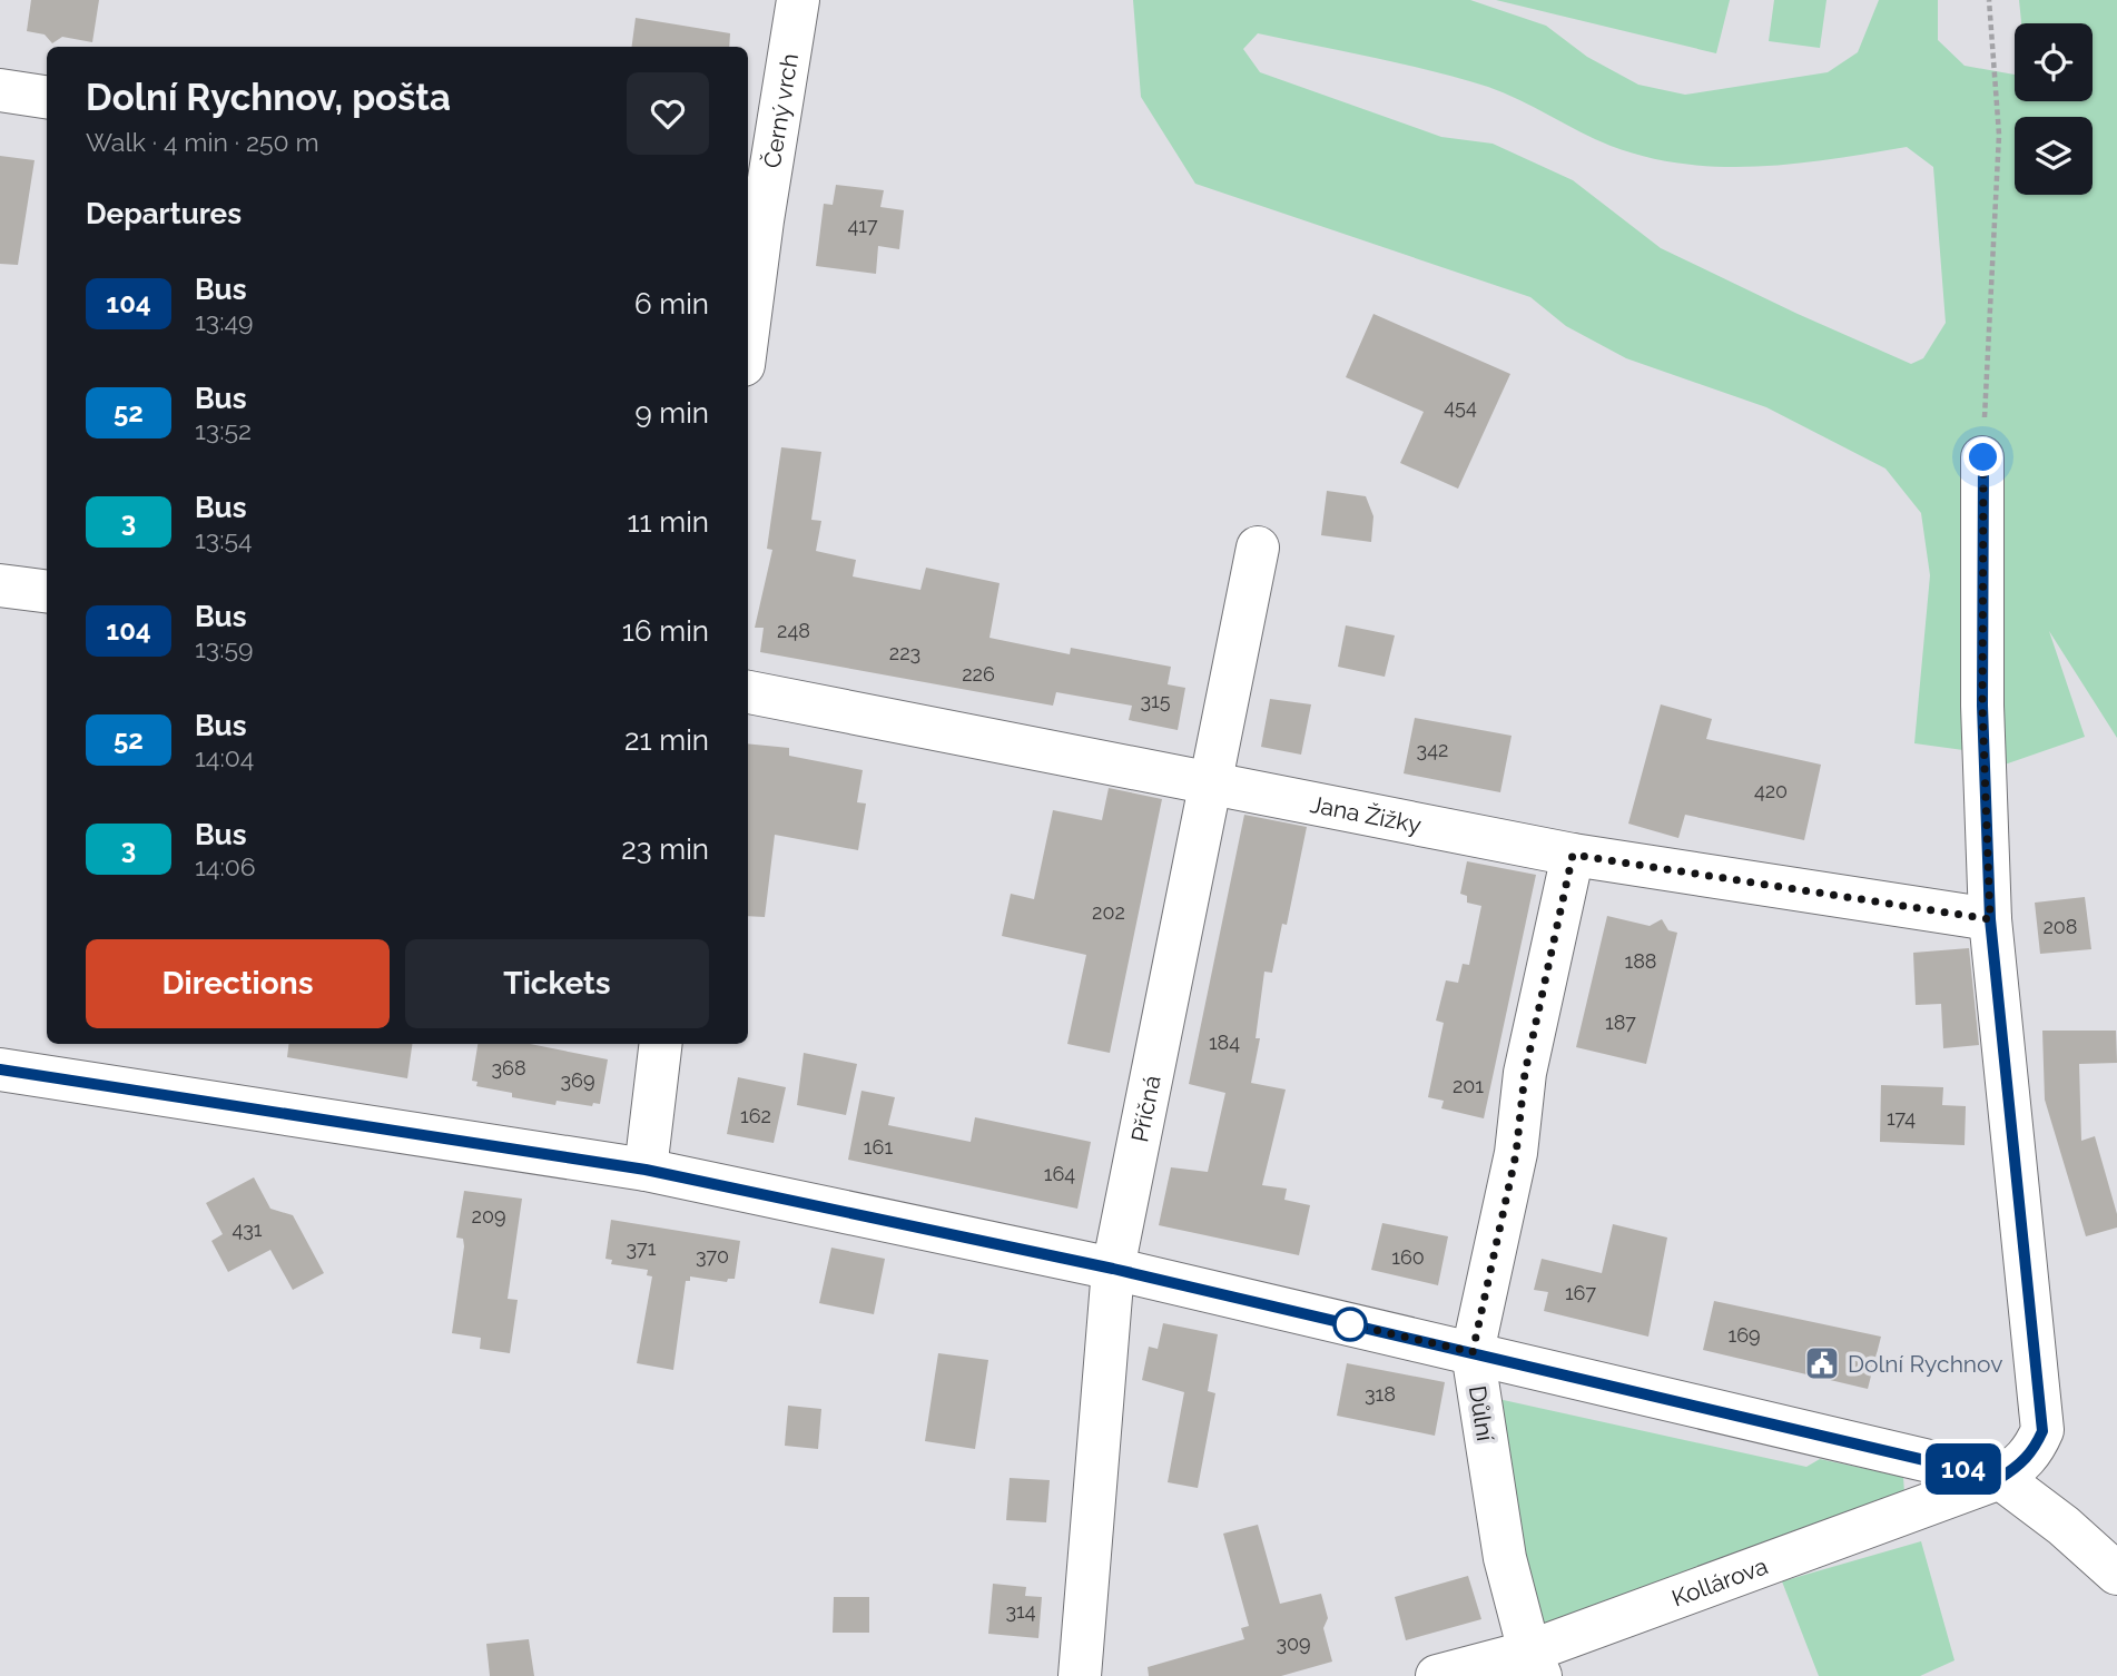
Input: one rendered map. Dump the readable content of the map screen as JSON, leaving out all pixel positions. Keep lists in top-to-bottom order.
{
  "streets": {
    "street": [
      "Černý vrch",
      "Jana Žižky",
      "Příčná",
      "Důlní",
      "Kollárova"
    ]
  },
  "crossings": [
    ["Jana Žižky", "Příčná"],
    ["Jana Žižky", "Důlní"],
    ["Jana Žižky", "Kollárova"],
    ["Důlní", "Kollárova"]
  ],
  "places": {
    "public building": ["Dolní Rychnov"]
  },
  "lines": ["bus line 104"],
  "house_numbers": [
    "417",
    "454",
    "248",
    "223",
    "226",
    "315",
    "342",
    "420",
    "202",
    "208",
    "188",
    "187",
    "184",
    "368",
    "369",
    "201",
    "162",
    "174",
    "161",
    "164",
    "209",
    "431",
    "371",
    "370",
    "160",
    "167",
    "169",
    "318",
    "314",
    "309"
  ],
  "page": {
    "on_map": "104",
    "heading": [
      ["Dolní Rychnov, pošta", "Walk · 4 min · 250 m"],
      "Departures"
    ],
    "list": [
      {
        "mark": "104",
        "name": "Bus",
        "note": "13:49",
        "value": "6 min"
      },
      {
        "mark": "52",
        "name": "Bus",
        "note": "13:52",
        "value": "9 min"
      },
      {
        "mark": "3",
        "name": "Bus",
        "note": "13:54",
        "value": "11 min"
      },
      {
        "mark": "104",
        "name": "Bus",
        "note": "13:59",
        "value": "16 min"
      },
      {
        "mark": "52",
        "name": "Bus",
        "note": "14:04",
        "value": "21 min"
      },
      {
        "mark": "3",
        "name": "Bus",
        "note": "14:06",
        "value": "23 min"
      }
    ],
    "buttons": ["Directions", "Tickets"]
  }
}
